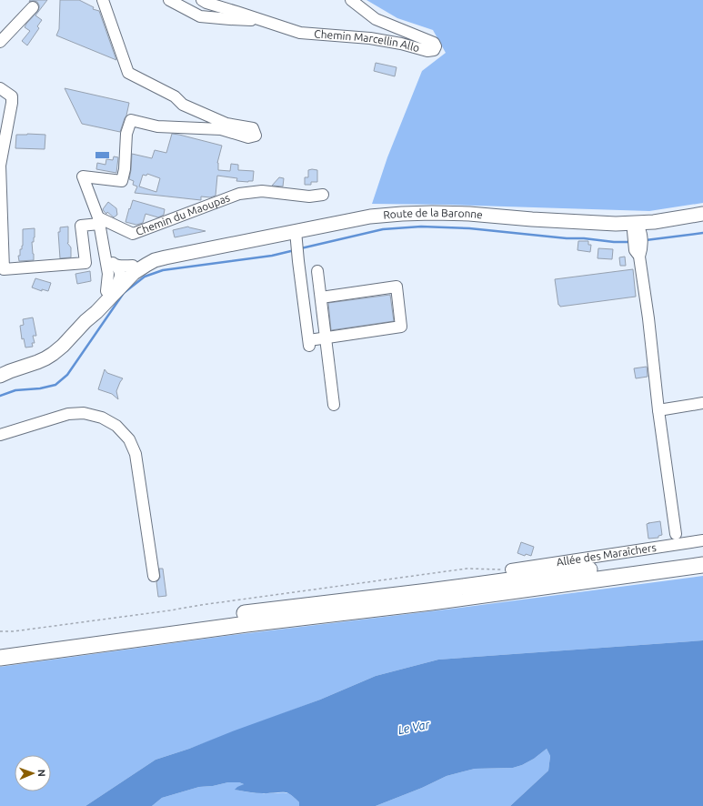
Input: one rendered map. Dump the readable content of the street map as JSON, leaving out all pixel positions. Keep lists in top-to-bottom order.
{
  "streets": {
    "main road": ["Route de la Baronne"],
    "street": ["Chemin Marcellin Allo", "Chemin du Maoupas", "Allée des Maraîchers"]
  },
  "water": ["Le Var"],
  "north": "right"
}
